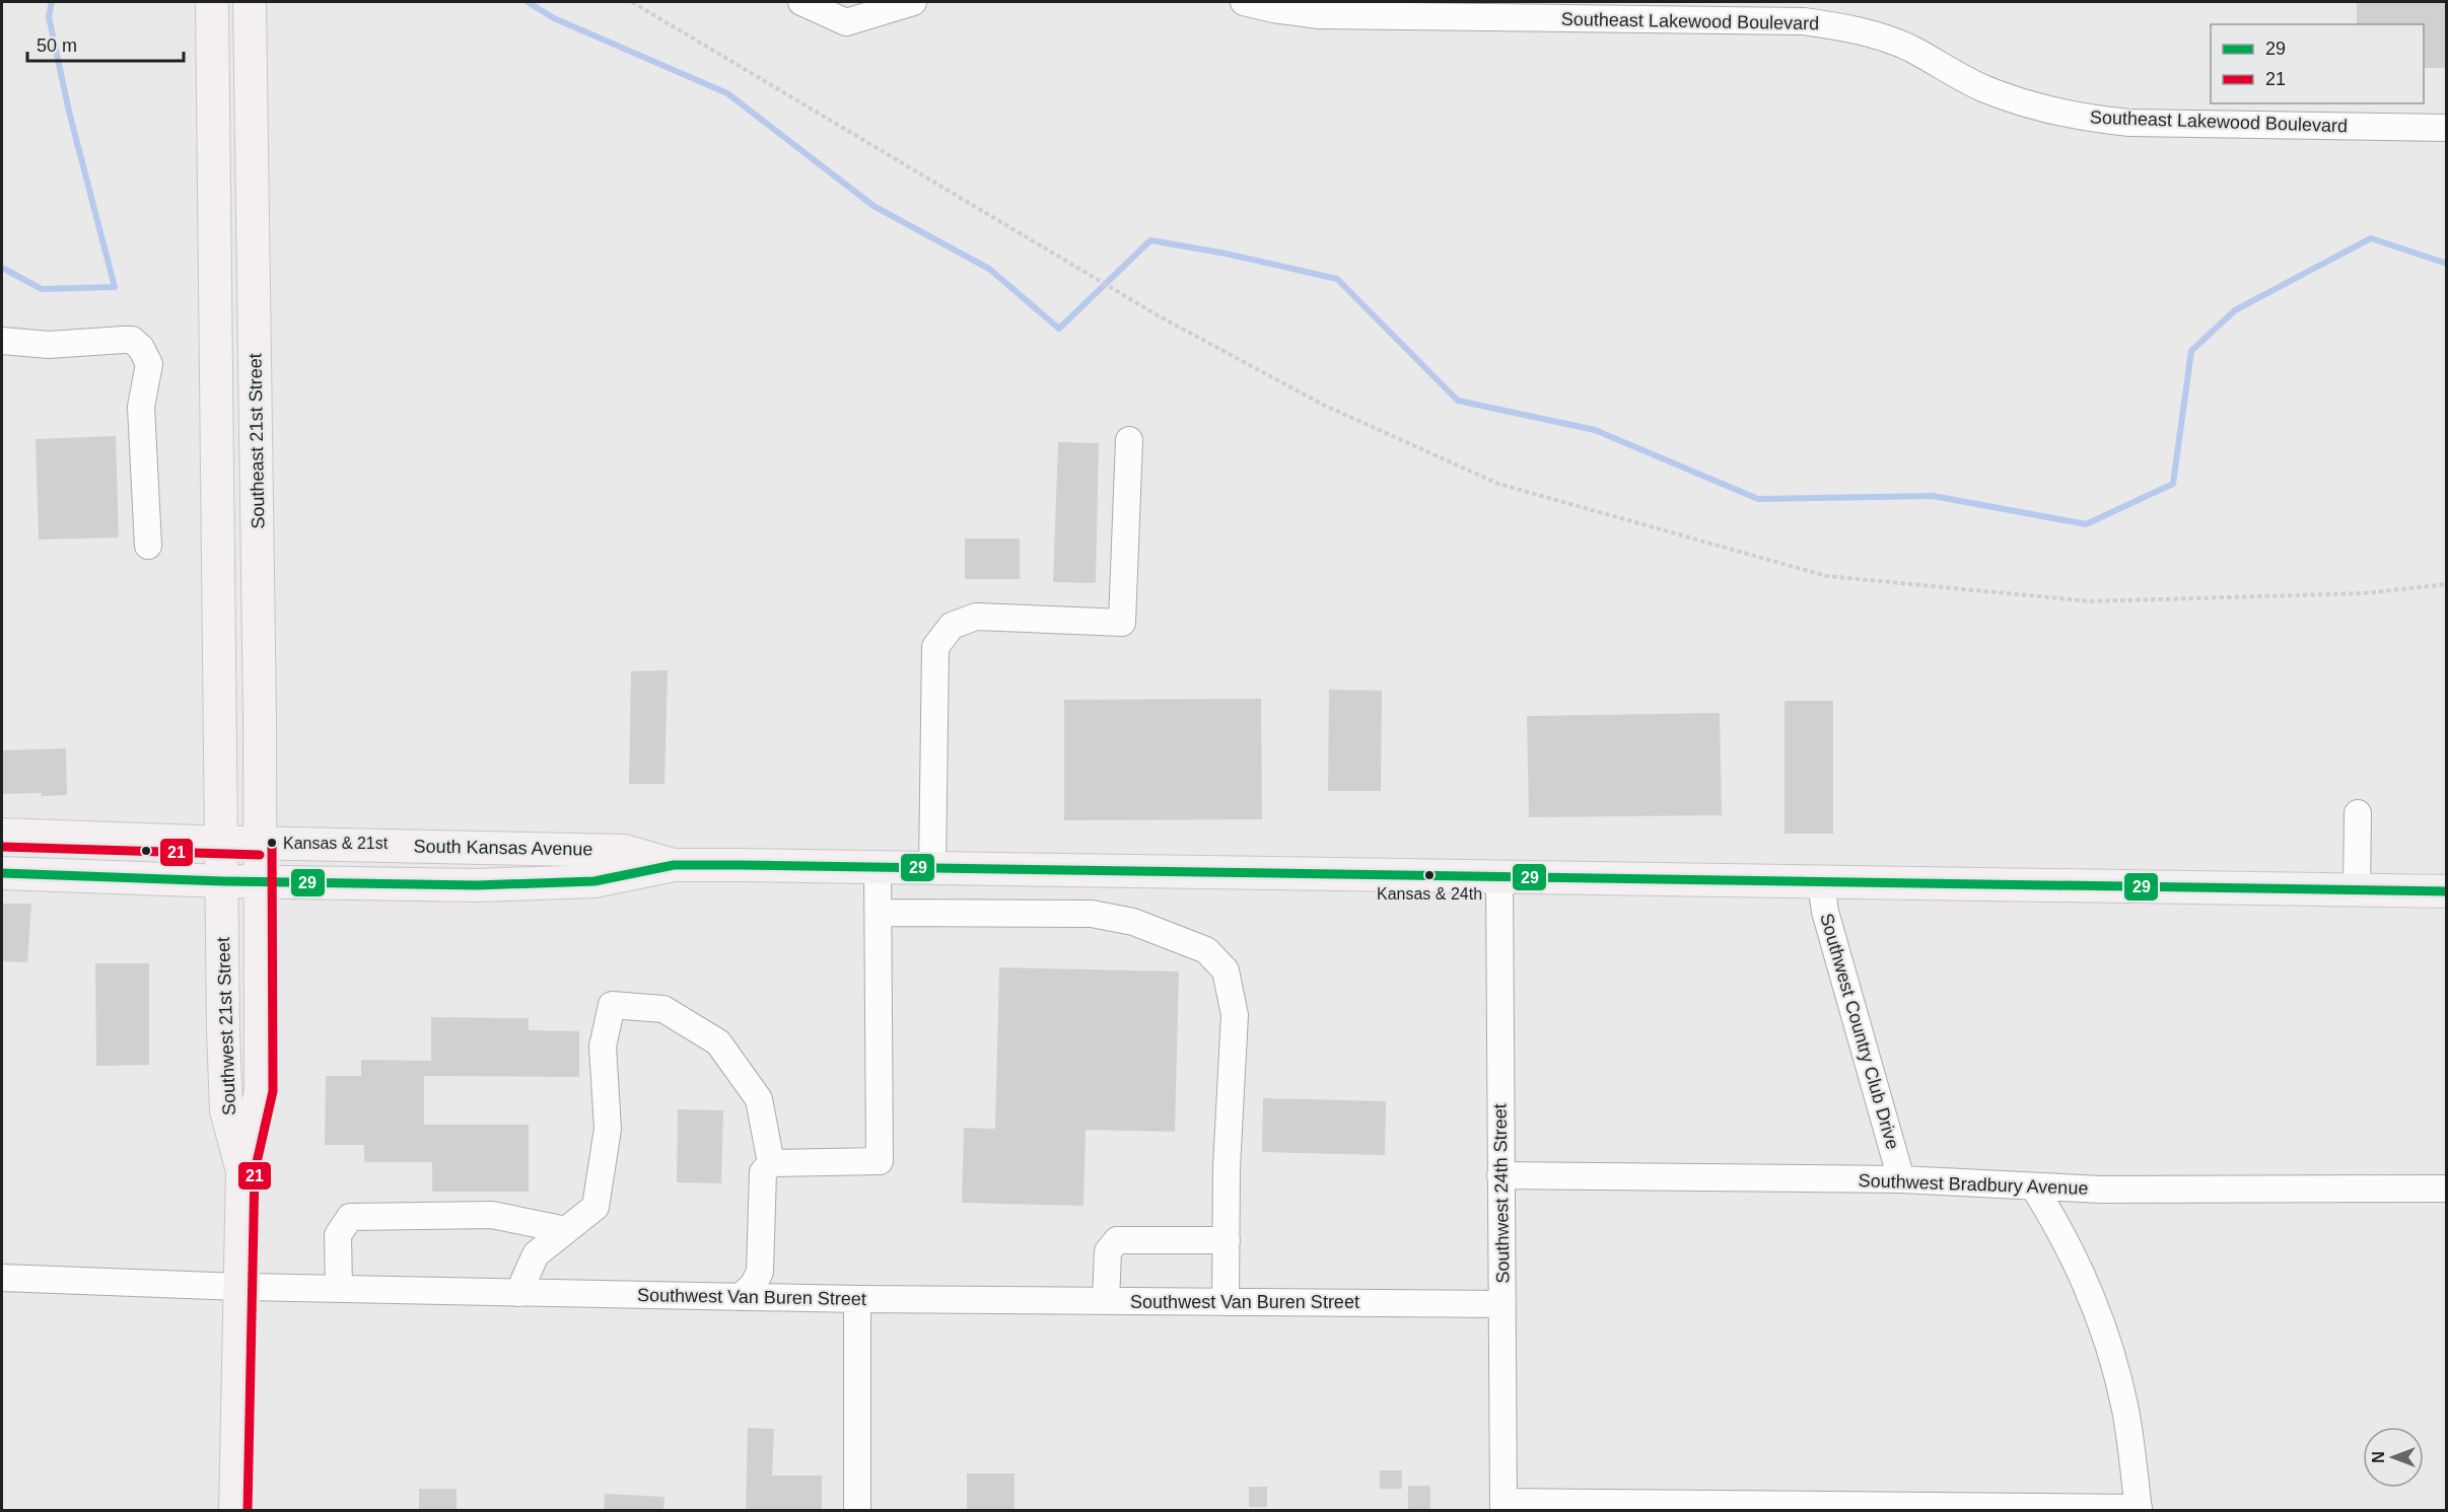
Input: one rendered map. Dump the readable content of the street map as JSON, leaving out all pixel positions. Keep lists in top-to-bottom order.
{
  "streets": {
    "main road": ["Southeast 21st Street", "South Kansas Avenue", "Southwest 21st Street"],
    "street": [
      "Southeast Lakewood Boulevard",
      "Southwest Country Club Drive",
      "Southwest Bradbury Avenue",
      "Southwest 24th Street",
      "Southwest Van Buren Street"
    ]
  },
  "crossings": [
    ["Southeast 21st Street", "South Kansas Avenue"],
    ["Southeast 21st Street", "Southwest 21st Street"],
    ["South Kansas Avenue", "Southwest 21st Street"],
    ["South Kansas Avenue", "Southwest Country Club Drive"],
    ["South Kansas Avenue", "Southwest 24th Street"],
    ["Southwest 21st Street", "Southwest Van Buren Street"],
    ["Southwest Country Club Drive", "Southwest Bradbury Avenue"],
    ["Southwest Bradbury Avenue", "Southwest 24th Street"],
    ["Southwest 24th Street", "Southwest Van Buren Street"]
  ],
  "places": ["Kansas & 21st", "Kansas & 24th"],
  "lines": ["transit line 21", "transit line 29"],
  "legend": ["29", "21"],
  "scale_bar": "50 m",
  "north": "left"
}
